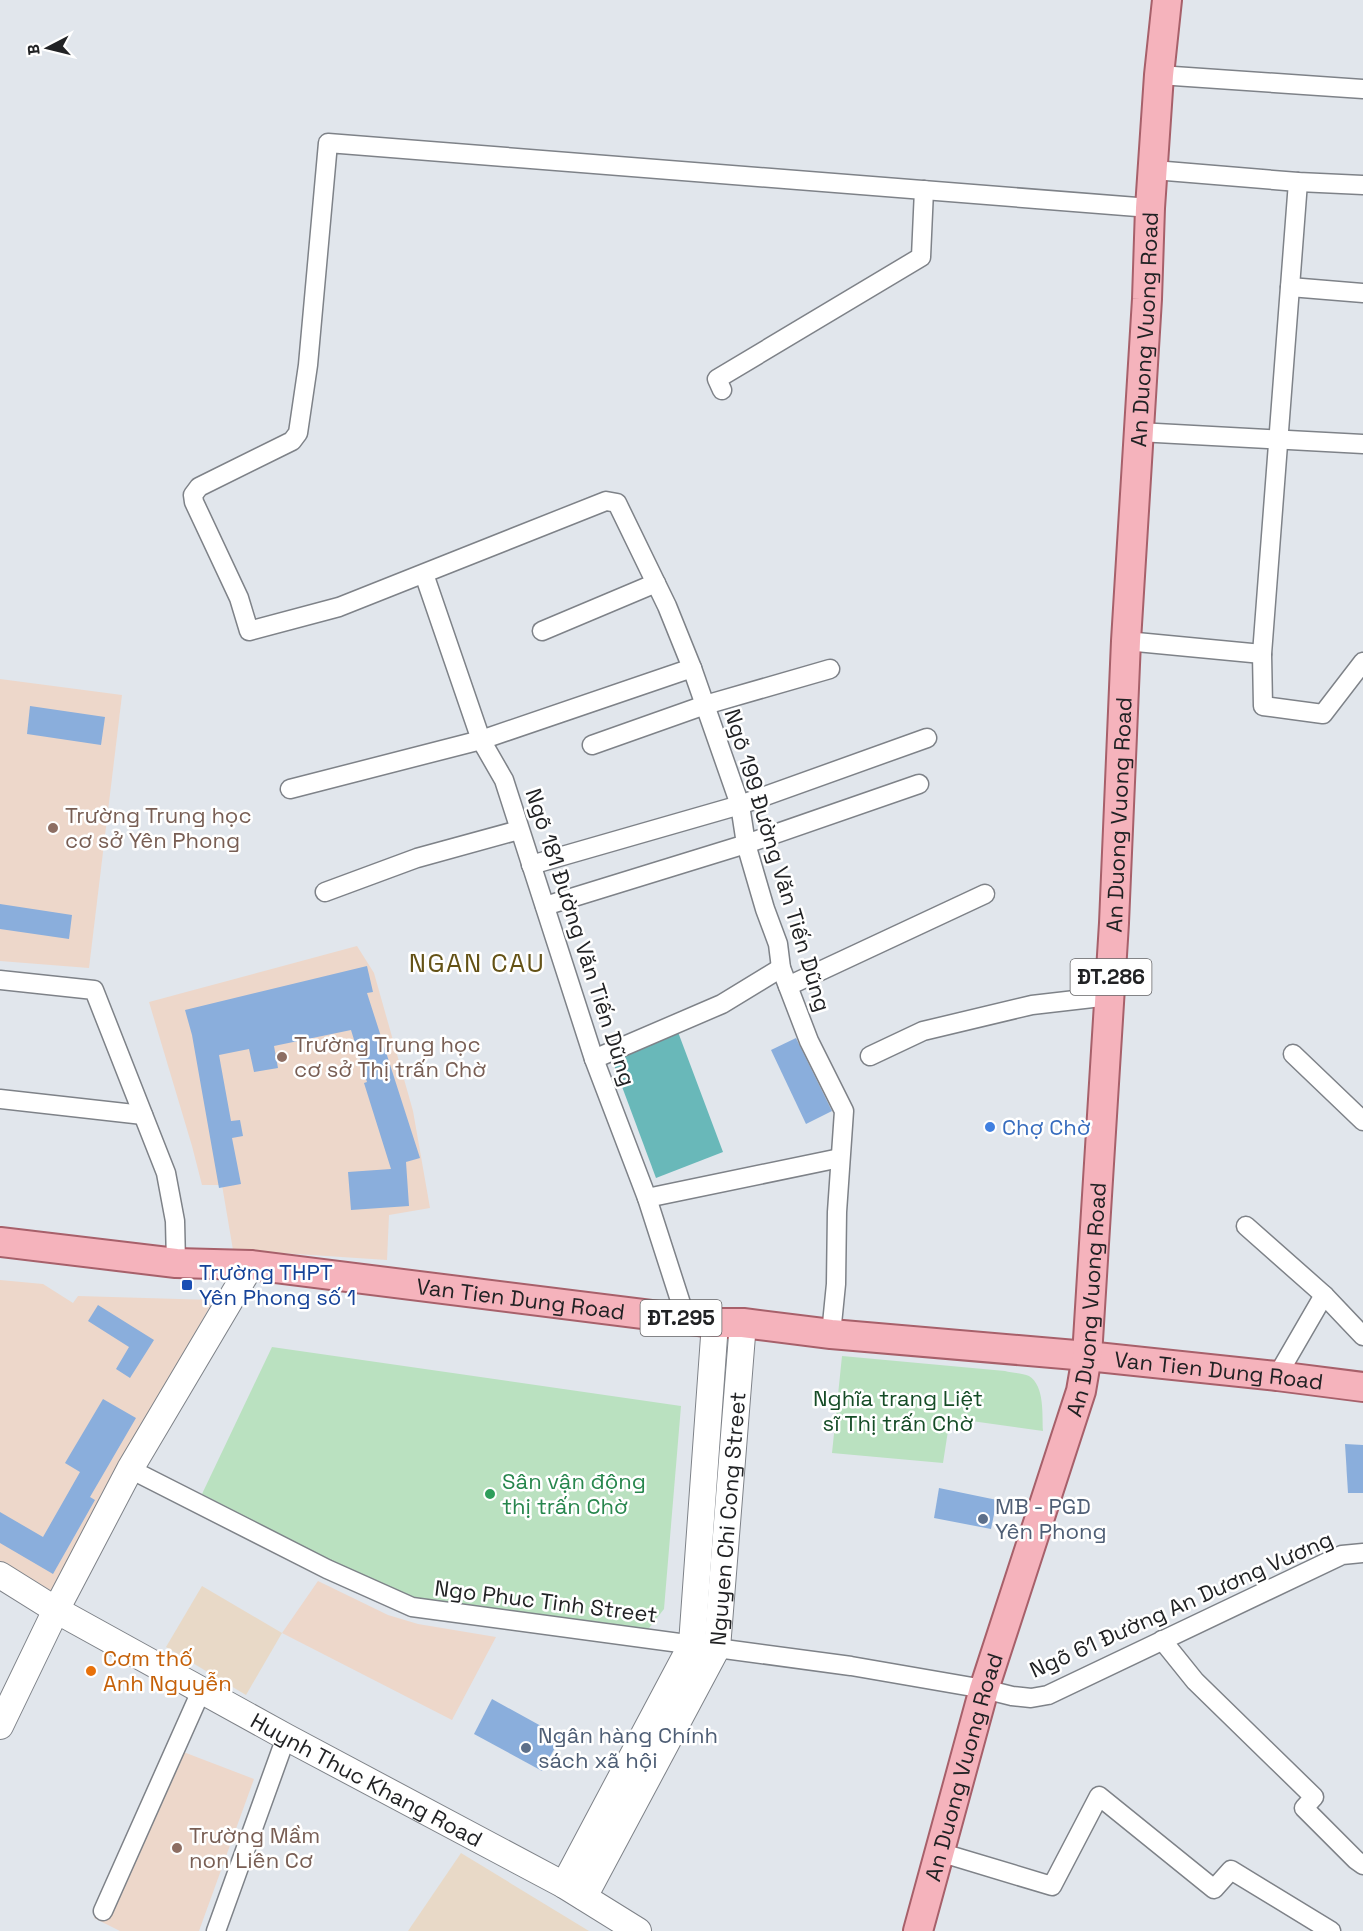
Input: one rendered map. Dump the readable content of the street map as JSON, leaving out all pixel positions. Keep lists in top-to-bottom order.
{
  "streets": {
    "main road": [
      "An Duong Vuong Road",
      "ĐT.286",
      "Van Tien Dung Road",
      "ĐT.295",
      "Nguyen Chi Cong Street",
      "Huynh Thuc Khang Road"
    ],
    "street": [
      "Ngõ 199 Đường Văn Tiến Dũng",
      "Ngõ 181 Đường Văn Tiến Dũng",
      "Ngo Phuc Tinh Street",
      "Ngõ 61 Đường An Dương Vương"
    ]
  },
  "crossings": [
    ["An Duong Vuong Road", "Van Tien Dung Road"],
    ["An Duong Vuong Road", "Ngo Phuc Tinh Street"],
    ["An Duong Vuong Road", "Ngõ 61 Đường An Dương Vương"],
    ["Ngõ 199 Đường Văn Tiến Dũng", "Ngõ 181 Đường Văn Tiến Dũng"],
    ["Ngõ 199 Đường Văn Tiến Dũng", "Van Tien Dung Road"],
    ["Ngõ 181 Đường Văn Tiến Dũng", "Van Tien Dung Road"],
    ["Van Tien Dung Road", "Nguyen Chi Cong Street"],
    ["Nguyen Chi Cong Street", "Ngo Phuc Tinh Street"],
    ["Nguyen Chi Cong Street", "Huynh Thuc Khang Road"],
    ["Ngo Phuc Tinh Street", "Ngõ 61 Đường An Dương Vương"]
  ],
  "districts": ["NGAN CAU"],
  "parks": ["Nghĩa trang Liệt sĩ Thị trấn Chờ"],
  "places": {
    "other": [
      "Trường Trung học cơ sở Yên Phong",
      "Trường Trung học cơ sở Thị trấn Chờ",
      "Chợ Chờ",
      "Sân vận động thị trấn Chờ",
      "MB - PGD Yên Phong",
      "Cơm thố Anh Nguyễn",
      "Ngân hàng Chính sách xã hội",
      "Trường Mầm non Liên Cơ"
    ],
    "transit": ["Trường THPT Yên Phong số 1"]
  },
  "north": "left"
}
